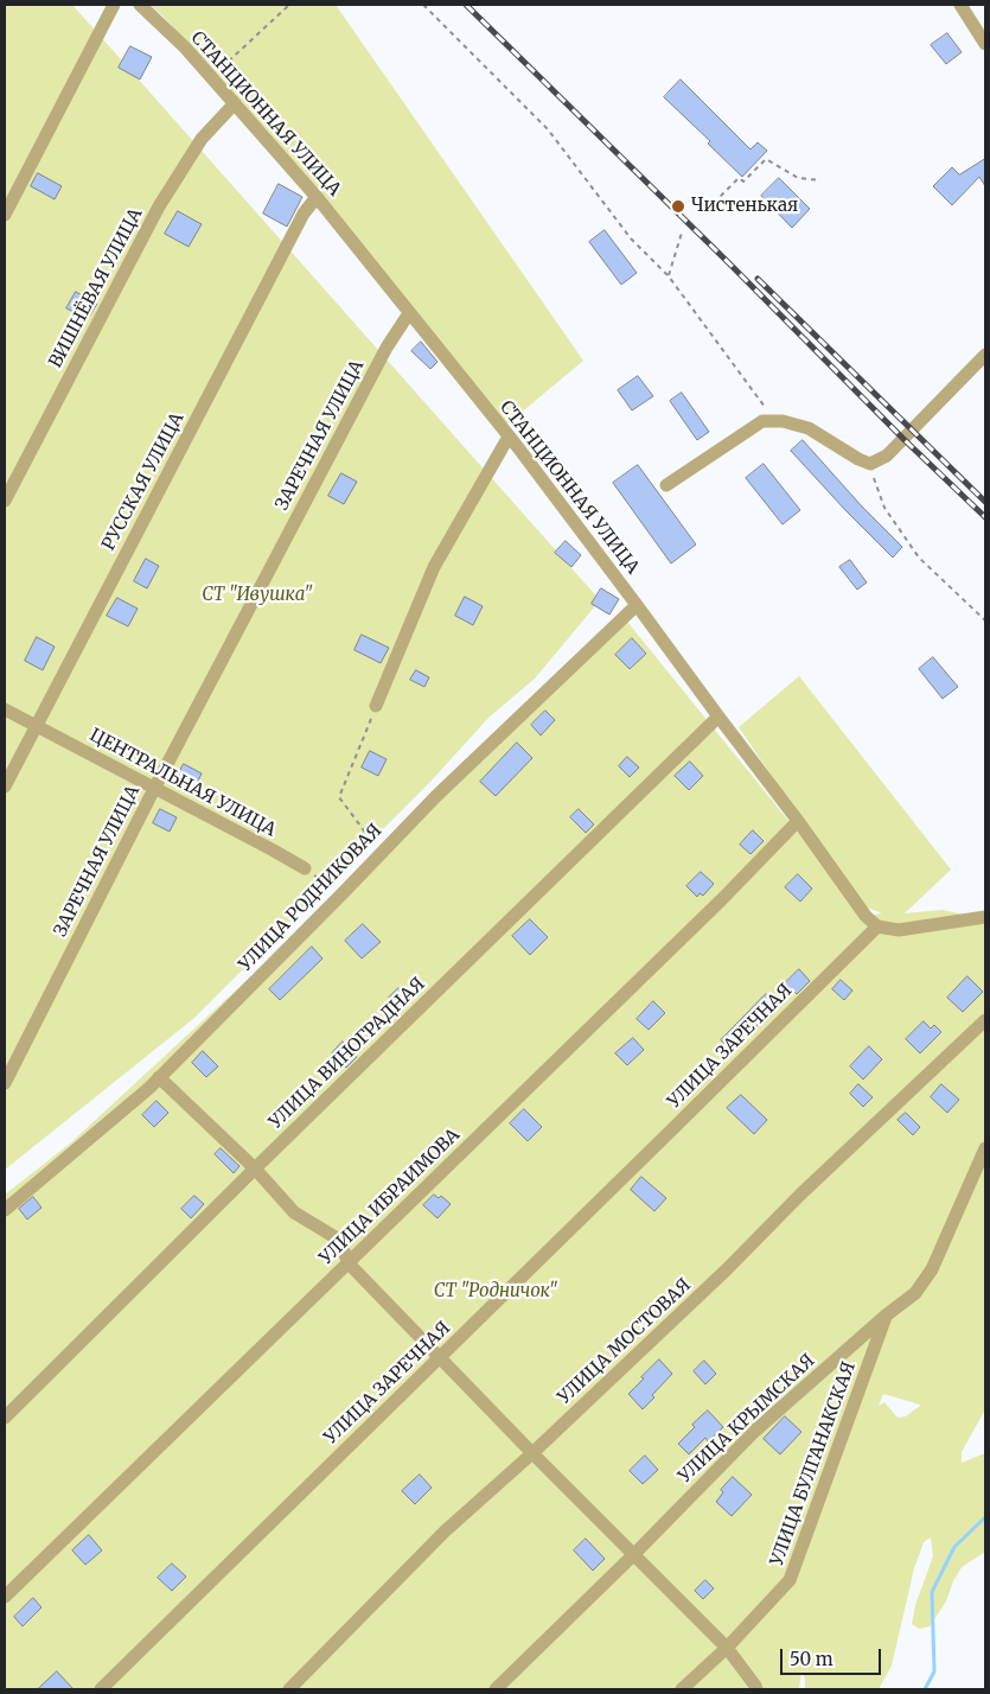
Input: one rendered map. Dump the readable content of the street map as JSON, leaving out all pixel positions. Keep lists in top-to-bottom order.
{
  "streets": {
    "street": [
      "СТАНЦИОННАЯ УЛИЦА",
      "ВИШНЁВАЯ УЛИЦА",
      "ЗАРЕЧНАЯ УЛИЦА",
      "РУССКАЯ УЛИЦА",
      "ЦЕНТРАЛЬНАЯ УЛИЦА",
      "УЛИЦА РОДНИКОВАЯ",
      "УЛИЦА ЗАРЕЧНАЯ",
      "УЛИЦА ВИНОГРАДНАЯ",
      "УЛИЦА ИБРАИМОВА",
      "УЛИЦА МОСТОВАЯ",
      "УЛИЦА КРЫМСКАЯ",
      "УЛИЦА БУЛГАНАКСКАЯ"
    ]
  },
  "crossings": [
    ["СТАНЦИОННАЯ УЛИЦА", "ВИШНЁВАЯ УЛИЦА"],
    ["СТАНЦИОННАЯ УЛИЦА", "ЗАРЕЧНАЯ УЛИЦА"],
    ["СТАНЦИОННАЯ УЛИЦА", "РУССКАЯ УЛИЦА"],
    ["СТАНЦИОННАЯ УЛИЦА", "УЛИЦА РОДНИКОВАЯ"],
    ["СТАНЦИОННАЯ УЛИЦА", "УЛИЦА ЗАРЕЧНАЯ"],
    ["СТАНЦИОННАЯ УЛИЦА", "УЛИЦА ВИНОГРАДНАЯ"],
    ["СТАНЦИОННАЯ УЛИЦА", "УЛИЦА ИБРАИМОВА"],
    ["ЗАРЕЧНАЯ УЛИЦА", "ЦЕНТРАЛЬНАЯ УЛИЦА"],
    ["РУССКАЯ УЛИЦА", "ЦЕНТРАЛЬНАЯ УЛИЦА"],
    ["УЛИЦА КРЫМСКАЯ", "УЛИЦА БУЛГАНАКСКАЯ"]
  ],
  "parks": ["СТ \"Ивушка\"", "СТ \"Родничок\""],
  "places": ["Чистенькая"],
  "scale_bar": "50 m"
}
